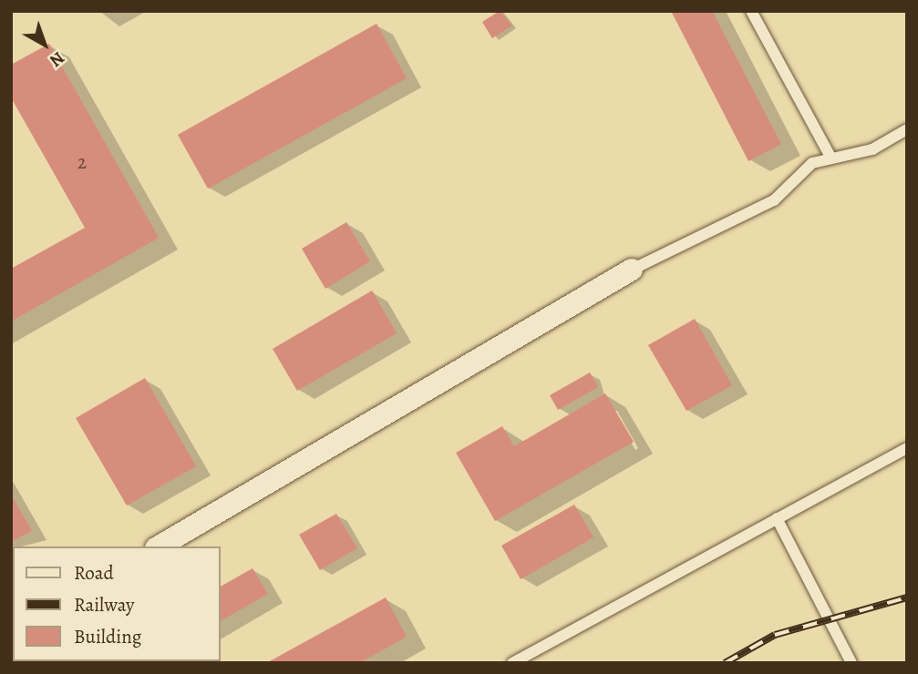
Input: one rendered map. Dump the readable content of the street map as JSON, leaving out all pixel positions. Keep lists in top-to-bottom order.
{
  "house_numbers": ["2"],
  "legend": ["Road", "Railway", "Building"],
  "north": "bottom right"
}
